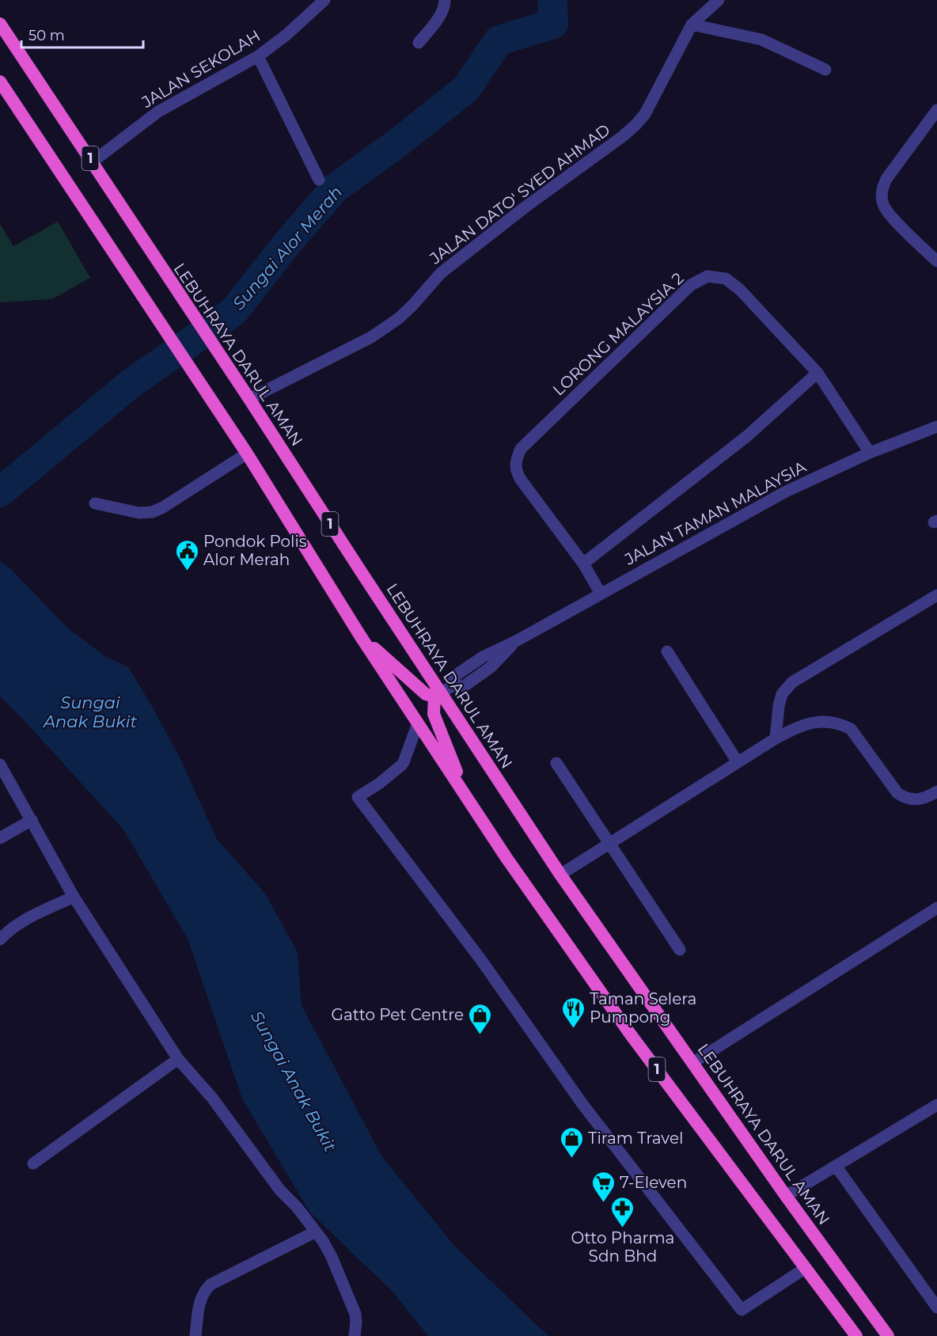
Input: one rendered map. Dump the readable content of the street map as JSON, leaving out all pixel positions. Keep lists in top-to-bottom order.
{
  "streets": {
    "highway": ["1", "LEBUHRAYA DARUL AMAN"],
    "street": [
      "JALAN SEKOLAH",
      "JALAN DATO' SYED AHMAD",
      "LORONG MALAYSIA 2",
      "JALAN TAMAN MALAYSIA"
    ]
  },
  "crossings": [
    ["JALAN SEKOLAH", "LEBUHRAYA DARUL AMAN"],
    ["JALAN DATO' SYED AHMAD", "LEBUHRAYA DARUL AMAN"],
    ["LORONG MALAYSIA 2", "JALAN TAMAN MALAYSIA"],
    ["LEBUHRAYA DARUL AMAN", "JALAN TAMAN MALAYSIA"]
  ],
  "water": ["Sungai Alor Merah", "Sungai Anak Bukit"],
  "places": {
    "public building": ["Pondok Polis Alor Merah"],
    "restaurant": ["Taman Selera Pumpong"],
    "shop": ["Gatto Pet Centre", "Tiram Travel"],
    "supermarket": ["7-Eleven"],
    "pharmacy": ["Otto Pharma Sdn Bhd"]
  },
  "scale_bar": "50 m"
}
